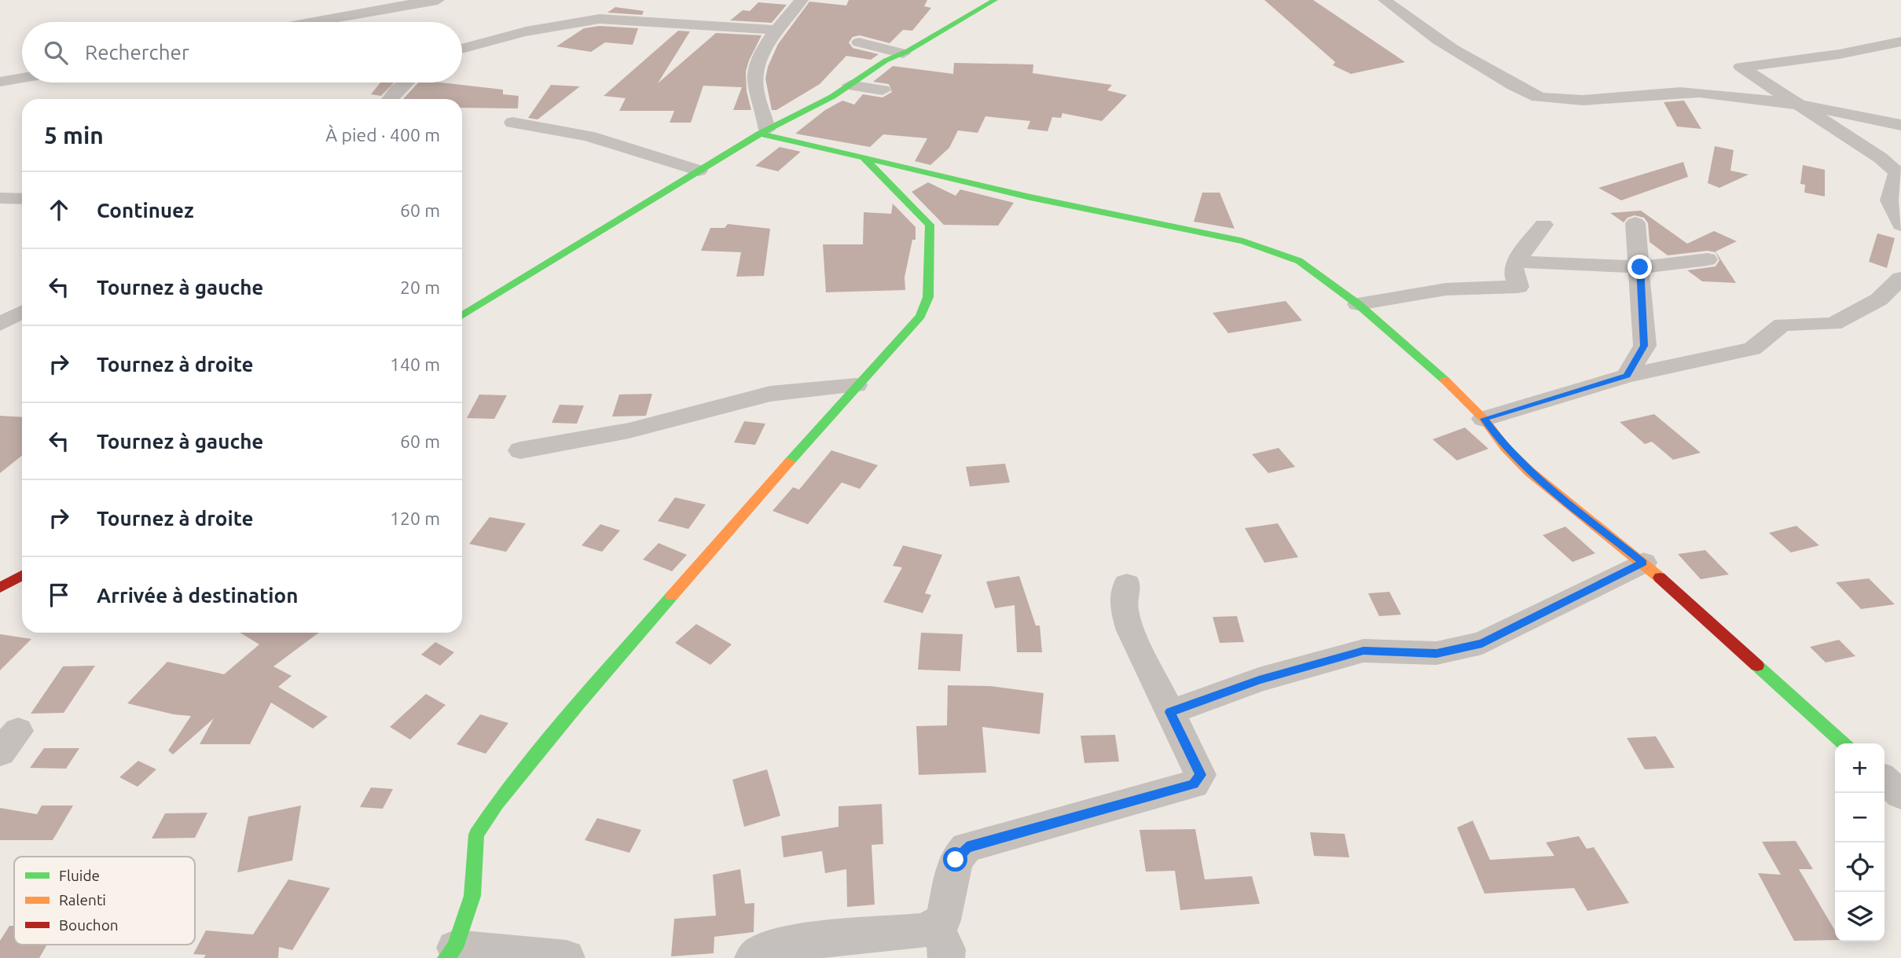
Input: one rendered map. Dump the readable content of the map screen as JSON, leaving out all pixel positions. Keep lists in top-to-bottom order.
{
  "legend": ["Fluide", "Ralenti", "Bouchon"],
  "page": {
    "search": "Rechercher",
    "heading": ["5 min", "À pied · 400 m"],
    "list": [
      ["Continuez", "60 m"],
      ["Tournez à gauche", "20 m"],
      ["Tournez à droite", "140 m"],
      ["Tournez à gauche", "60 m"],
      ["Tournez à droite", "120 m"],
      "Arrivée à destination"
    ],
    "map_buttons": ["+", "−"]
  }
}
